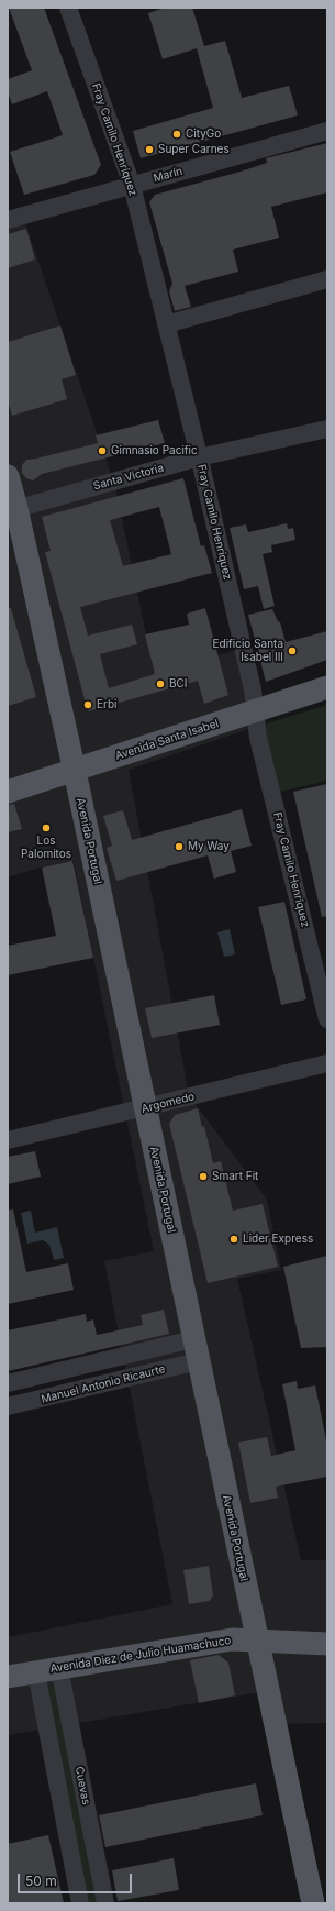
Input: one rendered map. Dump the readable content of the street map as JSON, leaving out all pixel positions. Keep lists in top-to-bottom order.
{
  "streets": {
    "main road": ["Avenida Santa Isabel", "Avenida Portugal", "Avenida Diez de Julio Huamachuco"],
    "street": [
      "Fray Camilo Henríquez",
      "Marín",
      "Santa Victoria",
      "Argomedo",
      "Manuel Antonio Ricaurte",
      "Cuevas"
    ]
  },
  "crossings": [
    ["Fray Camilo Henríquez", "Marín"],
    ["Fray Camilo Henríquez", "Santa Victoria"],
    ["Fray Camilo Henríquez", "Avenida Santa Isabel"],
    ["Santa Victoria", "Avenida Portugal"],
    ["Avenida Santa Isabel", "Avenida Portugal"],
    ["Avenida Portugal", "Argomedo"],
    ["Avenida Portugal", "Manuel Antonio Ricaurte"],
    ["Avenida Portugal", "Avenida Diez de Julio Huamachuco"],
    ["Avenida Diez de Julio Huamachuco", "Cuevas"]
  ],
  "places": [
    "CityGo",
    "Super Carnes",
    "Gimnasio Pacific",
    "Edificio Santa Isabel III",
    "BCI",
    "Erbi",
    "Los Palomitos",
    "My Way",
    "Smart Fit",
    "Lider Express"
  ],
  "scale_bar": "50 m"
}
